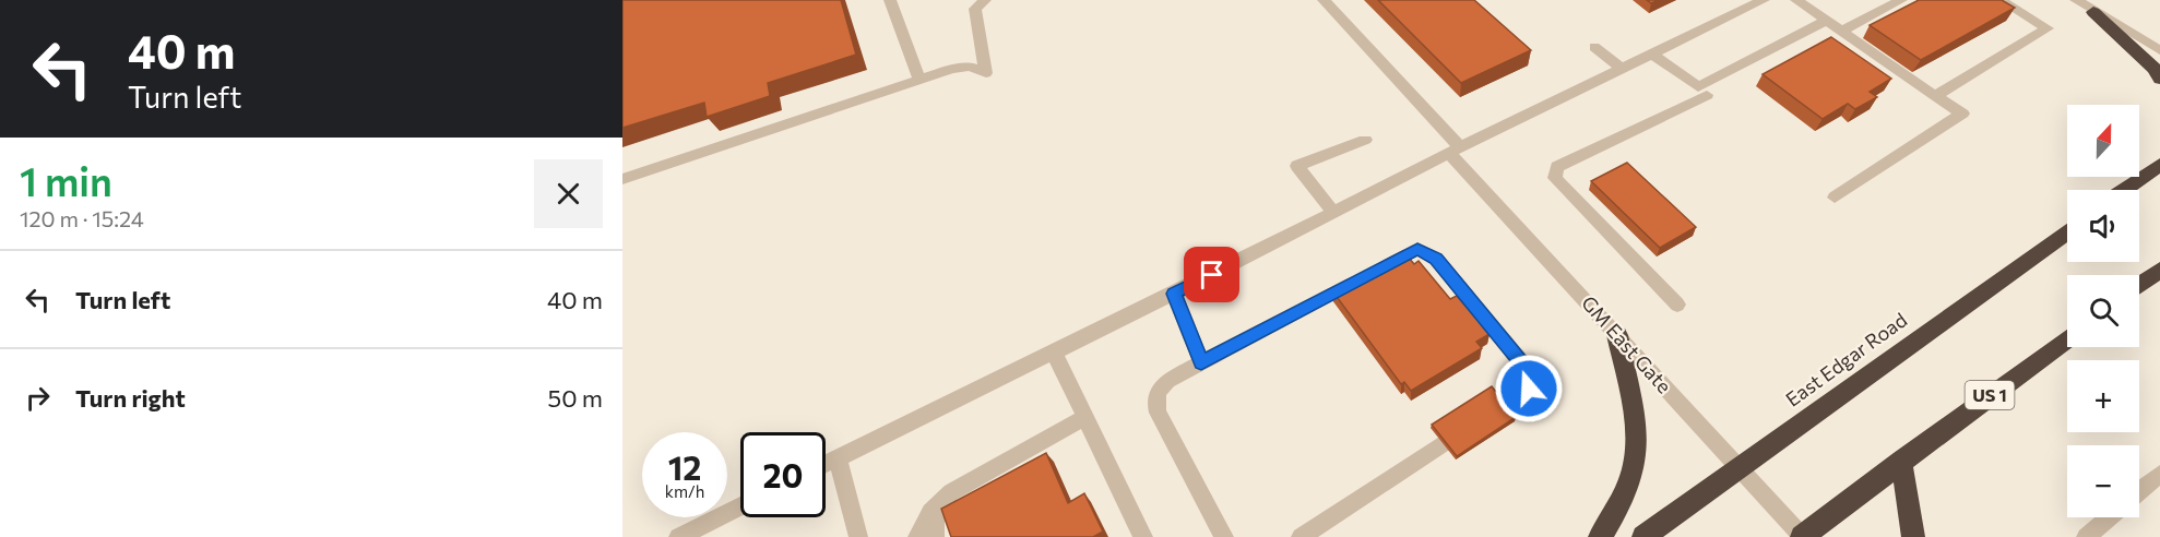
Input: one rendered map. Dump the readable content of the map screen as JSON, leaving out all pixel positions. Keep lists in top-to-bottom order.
{
  "streets": {
    "highway": ["East Edgar Road", "US 1"],
    "lane": ["GM East Gate"]
  },
  "crossings": [
    ["GM East Gate", "East Edgar Road"],
    ["GM East Gate", "US 1"]
  ],
  "north": "top",
  "page": {
    "turn": ["40 m", "Turn left"],
    "map_buttons": ["+", "−"],
    "heading": ["1 min", "120 m · 15:24"],
    "list": [
      {
        "name": "Turn left",
        "value": "40 m"
      },
      {
        "name": "Turn right",
        "value": "50 m"
      }
    ],
    "speed": "12 km/h",
    "limit": "20"
  }
}
